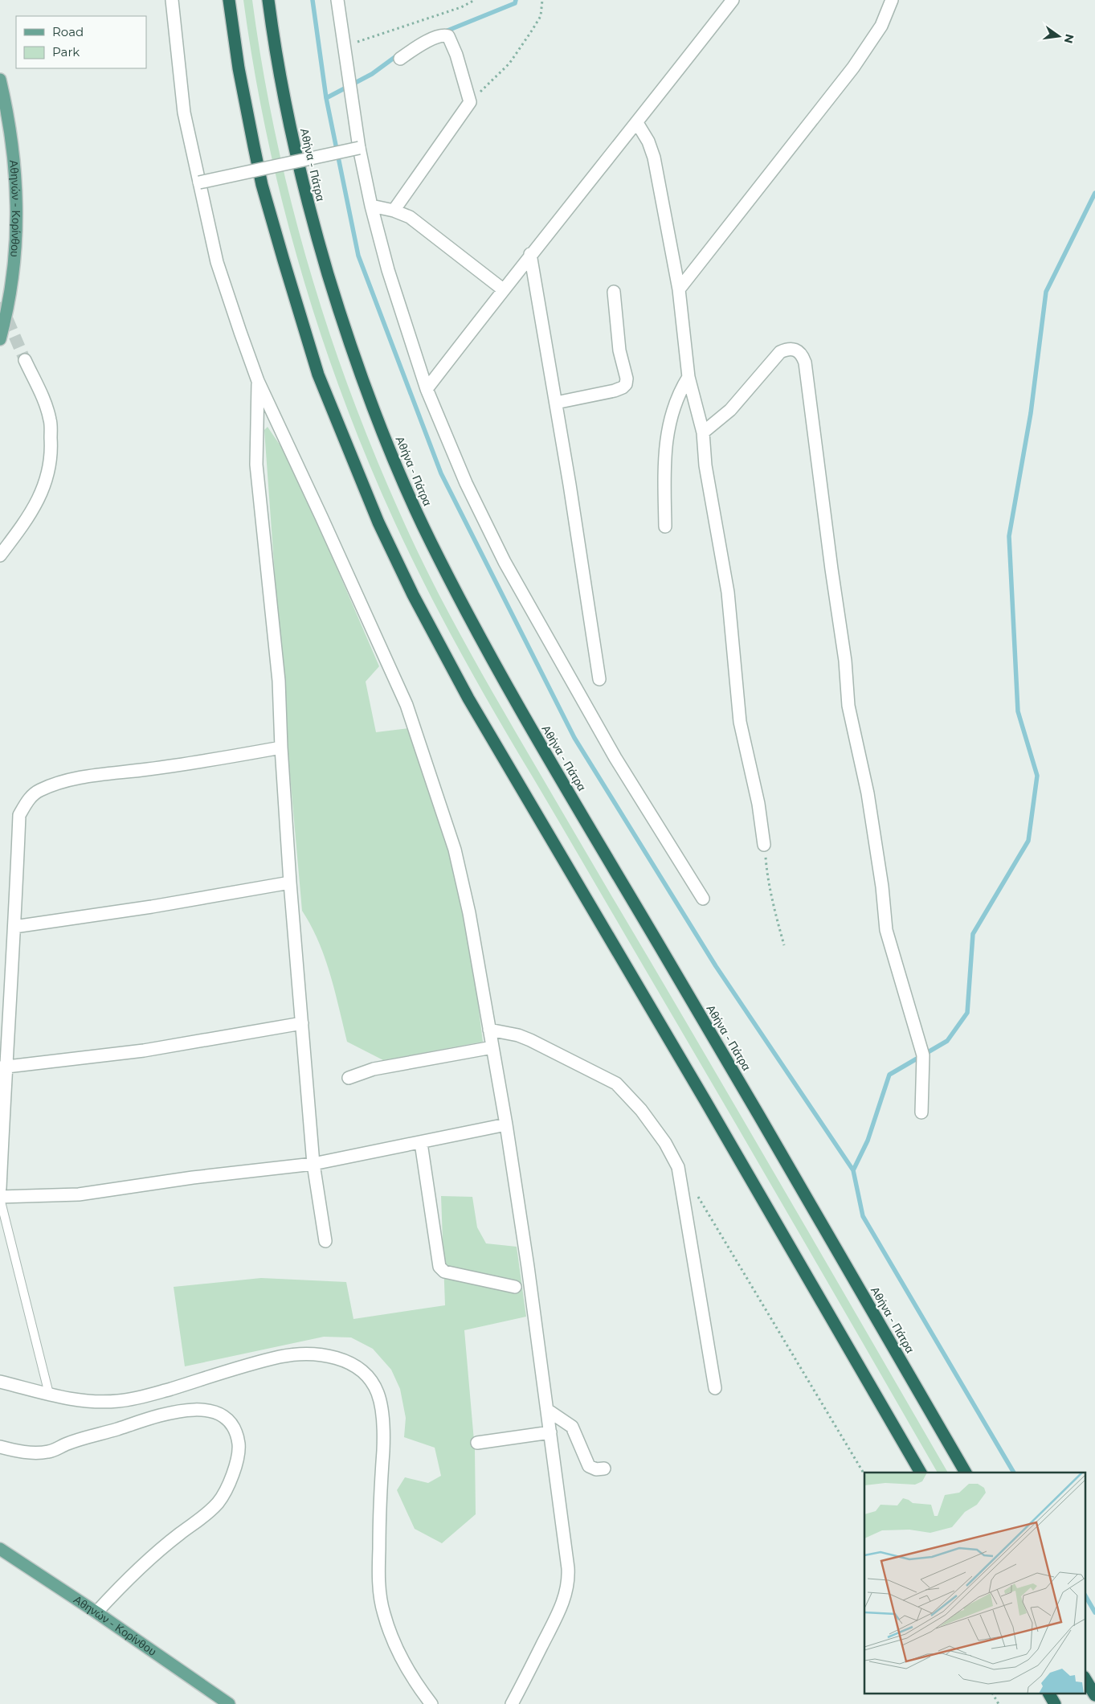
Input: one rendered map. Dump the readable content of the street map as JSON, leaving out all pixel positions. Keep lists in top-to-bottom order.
{
  "streets": {
    "highway": ["Αθήνα - Πάτρα"],
    "main road": ["Αθηνών - Κορίνθου"]
  },
  "legend": ["Road", "Park"],
  "north": "right"
}
